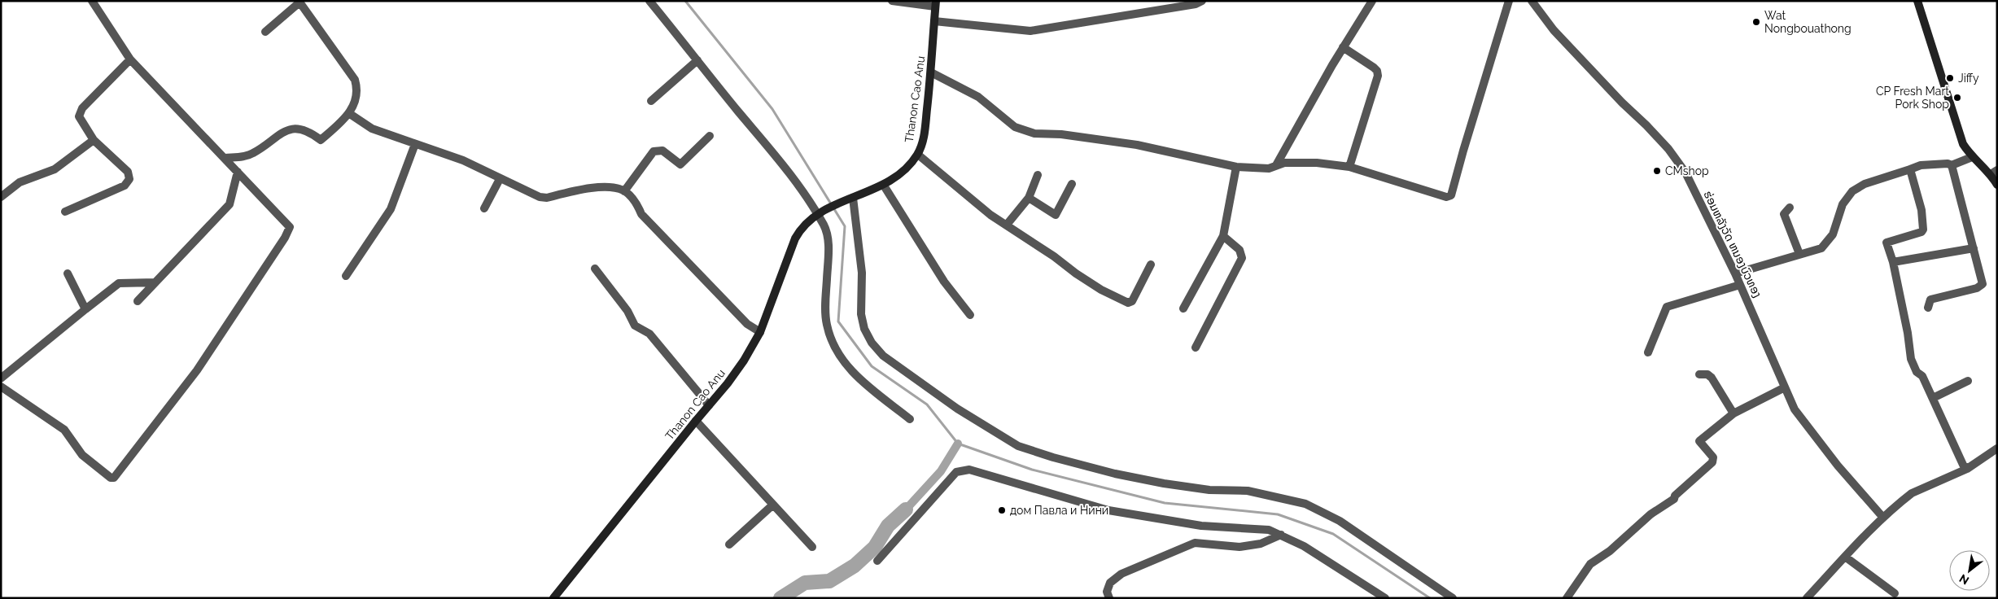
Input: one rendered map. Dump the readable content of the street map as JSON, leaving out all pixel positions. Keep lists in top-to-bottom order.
{
  "streets": {
    "street": ["Thanon Cao Anu", "ຮ່ອມຫລັງວັດ ຫນອງບົວທອງ"]
  },
  "places": [
    "Wat Nongbouathong",
    "Jiffy",
    "CP Fresh Mart Pork Shop",
    "CMshop",
    "дом Павла и Нини"
  ],
  "north": "bottom left"
}
